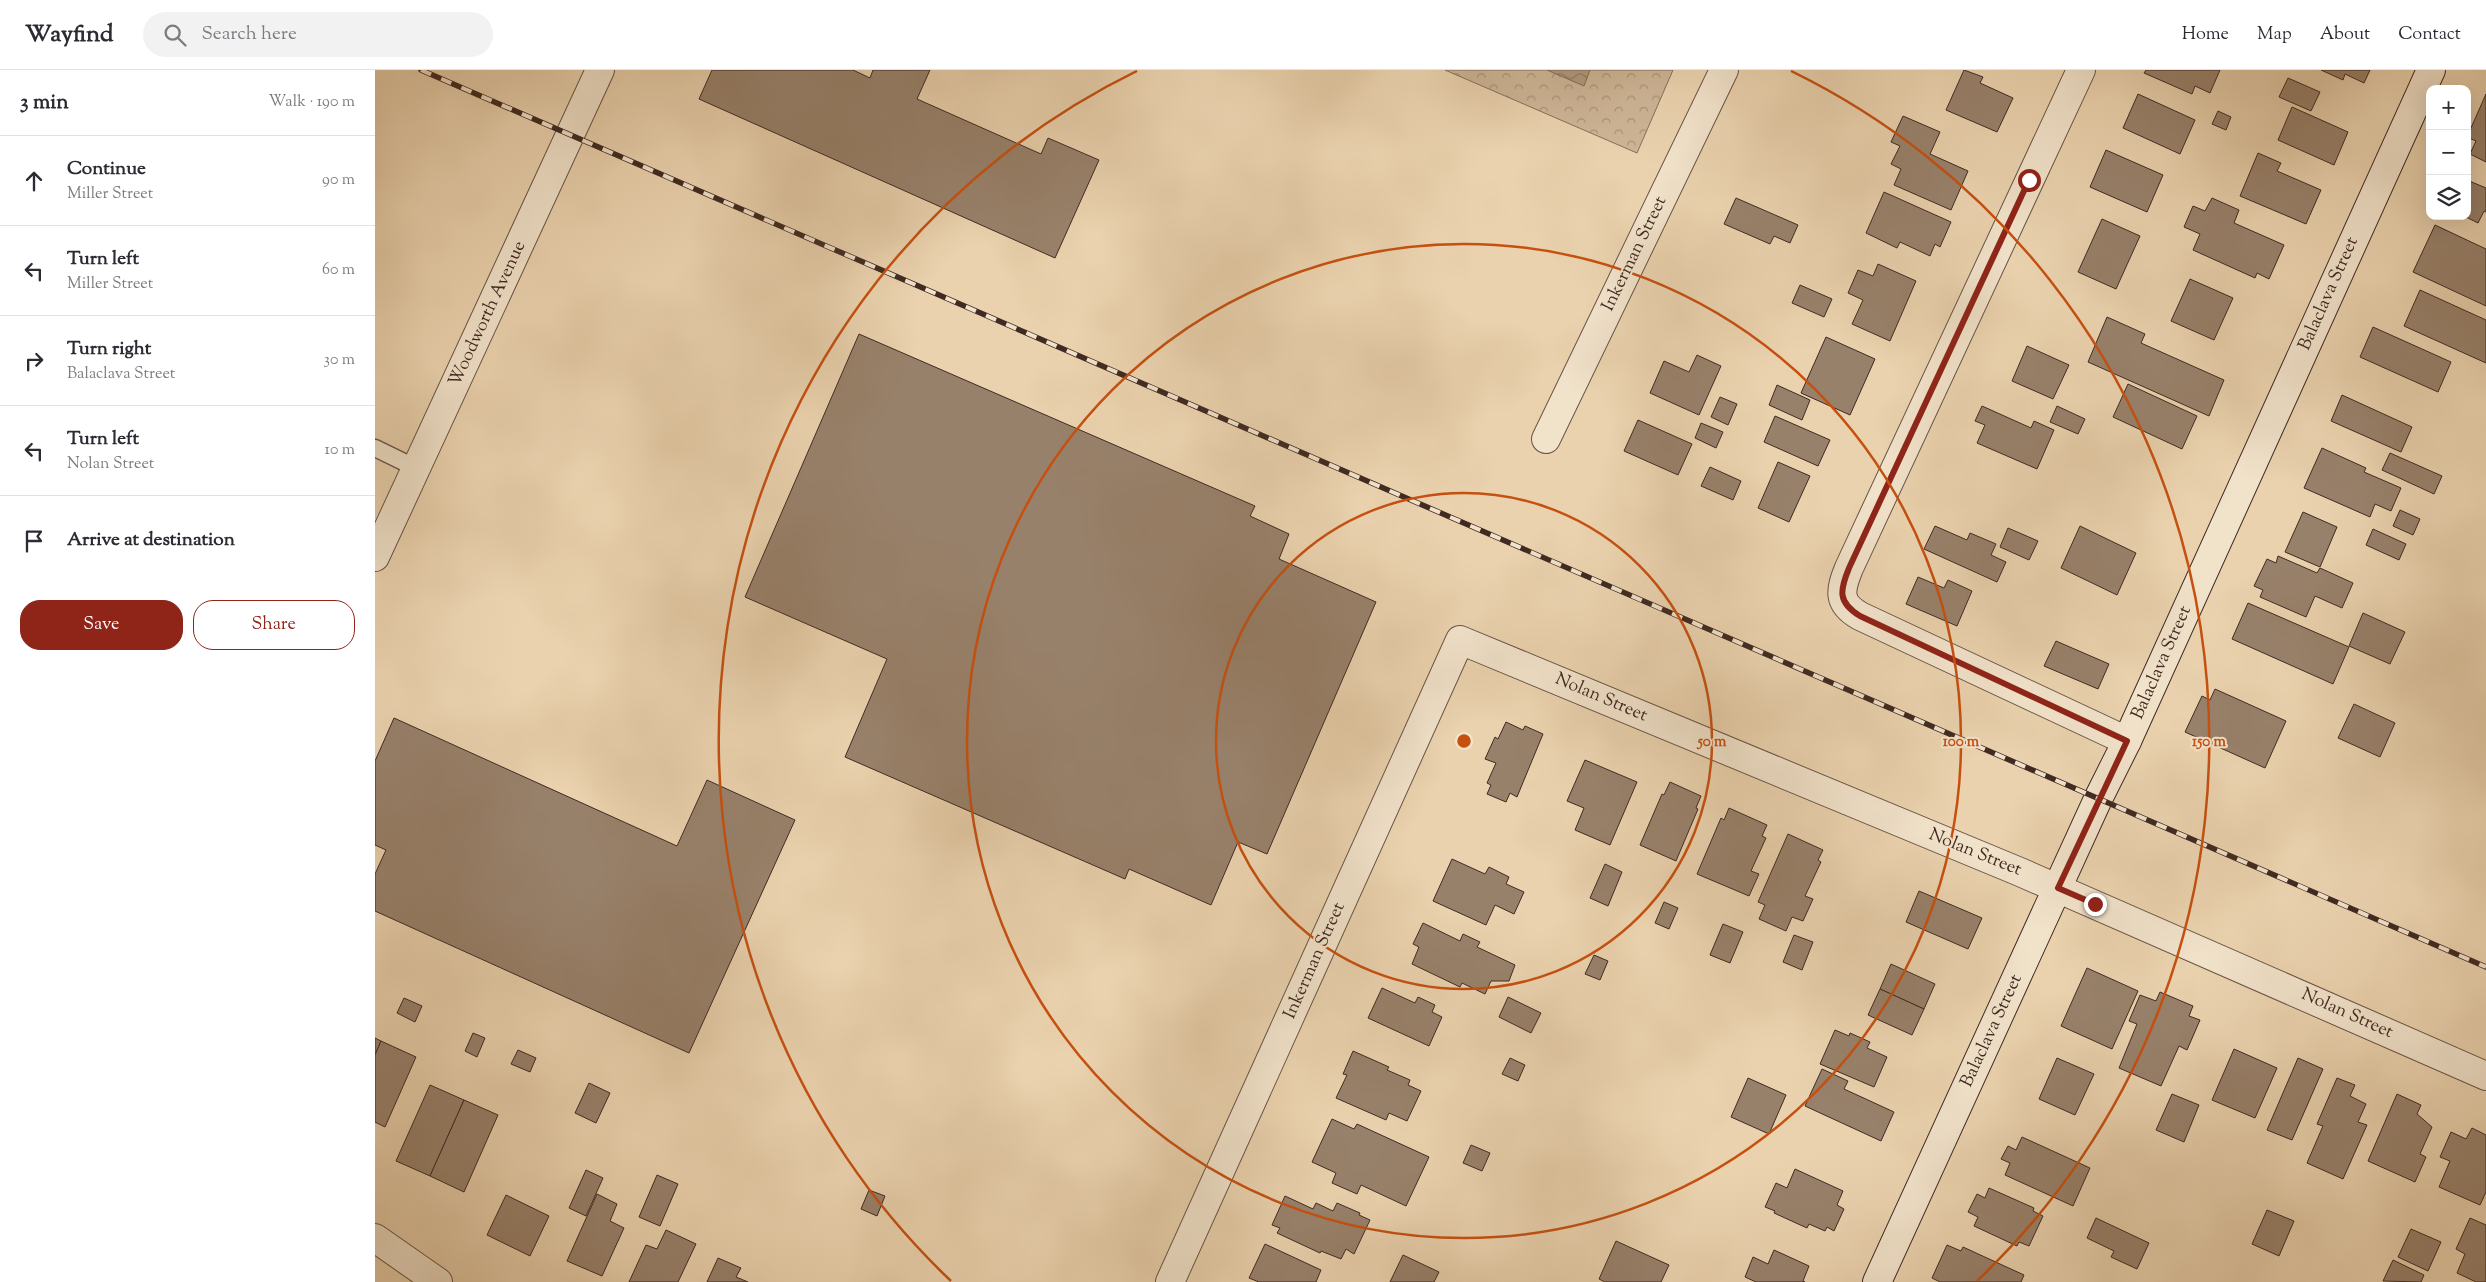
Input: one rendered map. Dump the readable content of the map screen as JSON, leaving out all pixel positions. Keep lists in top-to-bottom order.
{
  "streets": {
    "street": [
      "Inkerman Street",
      "Balaclava Street",
      "Woodworth Avenue",
      "Nolan Street"
    ]
  },
  "crossings": [
    ["Inkerman Street", "Nolan Street"],
    ["Balaclava Street", "Nolan Street"]
  ],
  "page": {
    "header": "Wayfind",
    "search": "Search here",
    "nav": [
      "Home",
      "Map",
      "About",
      "Contact"
    ],
    "heading": ["3 min", "Walk · 190 m"],
    "map_buttons": ["+", "−"],
    "list": [
      ["Continue", "Miller Street", "90 m"],
      ["Turn left", "Miller Street", "60 m"],
      ["Turn right", "Balaclava Street", "30 m"],
      ["Turn left", "Nolan Street", "10 m"],
      "Arrive at destination"
    ],
    "buttons": ["Save", "Share"]
  },
  "rings": ["50 m", "100 m", "150 m"]
}
